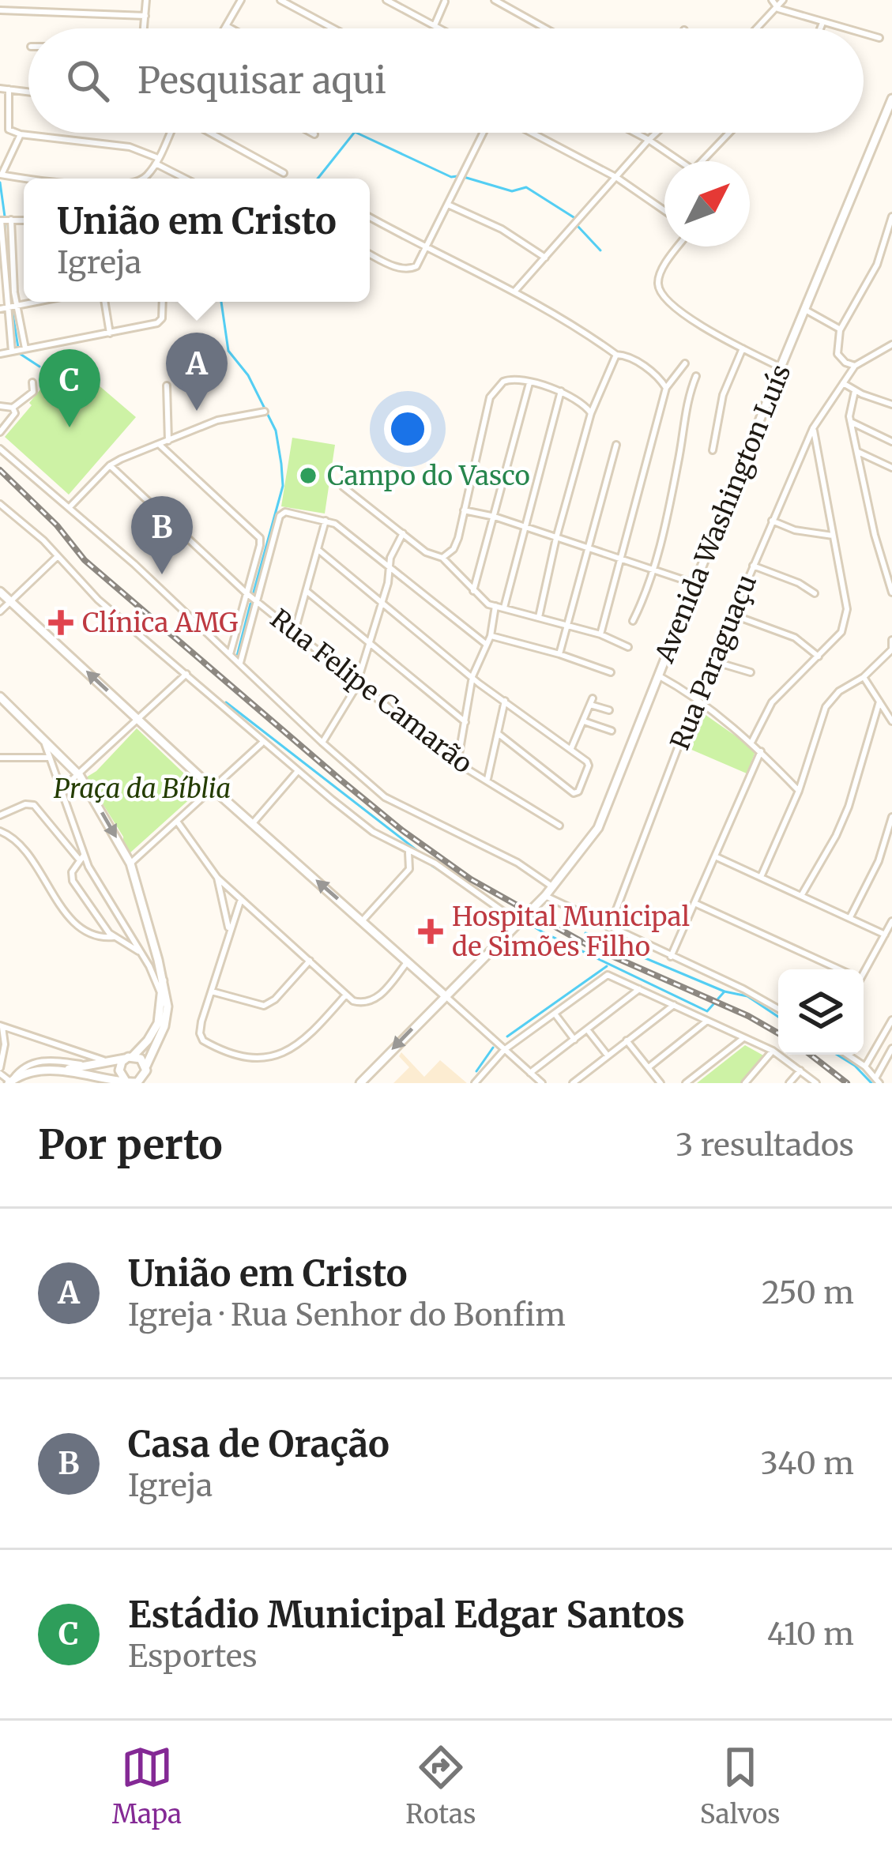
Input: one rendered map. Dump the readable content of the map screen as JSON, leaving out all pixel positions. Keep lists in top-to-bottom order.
{
  "streets": {
    "main road": ["Avenida Washington Luís"],
    "street": ["Rua Paraguaçu", "Rua Felipe Camarão"]
  },
  "parks": ["Praça da Bíblia"],
  "places": {
    "other": ["Campo do Vasco"],
    "health": ["Clínica AMG", "Hospital Municipal de Simões Filho"]
  },
  "north": "top right",
  "page": {
    "search": "Pesquisar aqui",
    "popup": ["União em Cristo", "Igreja"],
    "pins": ["A", "C", "B"],
    "heading": ["Por perto", "3 resultados"],
    "list": [
      {
        "mark": "A",
        "name": "União em Cristo",
        "note": "Igreja · Rua Senhor do Bonfim",
        "value": "250 m"
      },
      {
        "mark": "B",
        "name": "Casa de Oração",
        "note": "Igreja",
        "value": "340 m"
      },
      {
        "mark": "C",
        "name": "Estádio Municipal Edgar Santos",
        "note": "Esportes",
        "value": "410 m"
      }
    ],
    "nav": ["Mapa", "Rotas", "Salvos"]
  }
}
